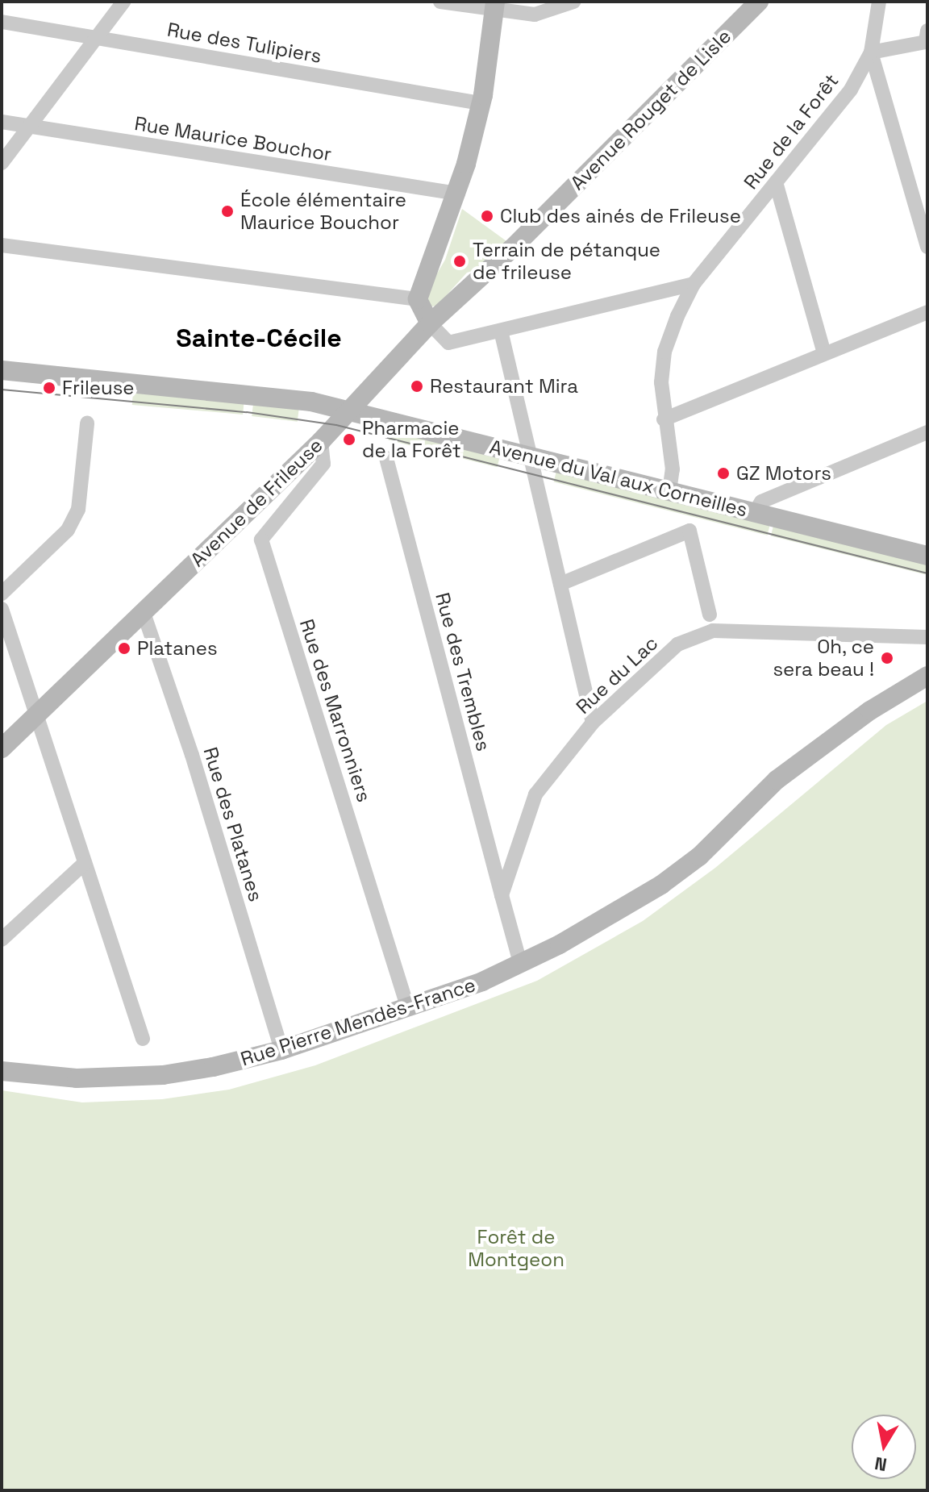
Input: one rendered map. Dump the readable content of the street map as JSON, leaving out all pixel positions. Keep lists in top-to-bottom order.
{
  "streets": {
    "street": [
      "Rue des Tulipiers",
      "Avenue Rouget de Lisle",
      "Rue de la Forêt",
      "Rue Maurice Bouchor",
      "Avenue du Val aux Corneilles",
      "Avenue de Frileuse",
      "Rue des Trembles",
      "Rue du Lac",
      "Rue des Marronniers",
      "Rue des Platanes",
      "Rue Pierre Mendès-France"
    ]
  },
  "crossings": [
    ["Avenue Rouget de Lisle", "Avenue de Frileuse"],
    ["Rue de la Forêt", "Avenue du Val aux Corneilles"],
    ["Avenue du Val aux Corneilles", "Avenue de Frileuse"],
    ["Avenue de Frileuse", "Rue des Marronniers"],
    ["Avenue de Frileuse", "Rue des Platanes"],
    ["Rue des Trembles", "Rue du Lac"],
    ["Rue des Marronniers", "Rue Pierre Mendès-France"],
    ["Rue des Platanes", "Rue Pierre Mendès-France"]
  ],
  "districts": ["Sainte-Cécile"],
  "parks": ["Forêt de Montgeon"],
  "places": [
    "École élémentaire Maurice Bouchor",
    "Club des ainés de Frileuse",
    "Terrain de pétanque de frileuse",
    "Restaurant Mira",
    "Frileuse",
    "Pharmacie de la Forêt",
    "GZ Motors",
    "Platanes",
    "Oh, ce sera beau !"
  ],
  "north": "bottom"
}
